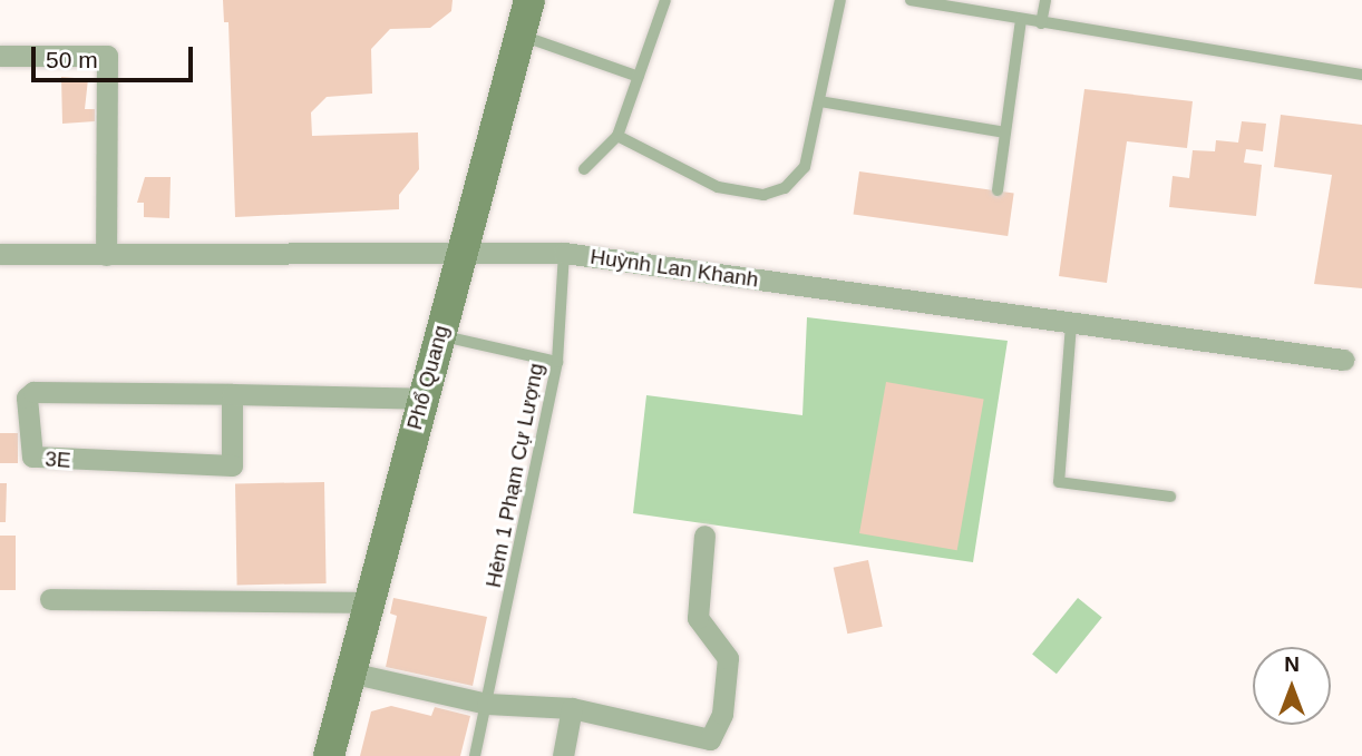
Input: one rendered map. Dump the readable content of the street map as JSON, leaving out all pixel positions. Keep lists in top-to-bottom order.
{
  "streets": {
    "main road": ["Phổ Quang"],
    "street": ["Huỳnh Lan Khanh", "3E"],
    "lane": ["Hẻm 1 Phạm Cự Lượng"]
  },
  "crossings": [
    ["Huỳnh Lan Khanh", "Phổ Quang"],
    ["Huỳnh Lan Khanh", "Hẻm 1 Phạm Cự Lượng"],
    ["Phổ Quang", "3E"]
  ],
  "scale_bar": "50 m",
  "north": "top"
}
